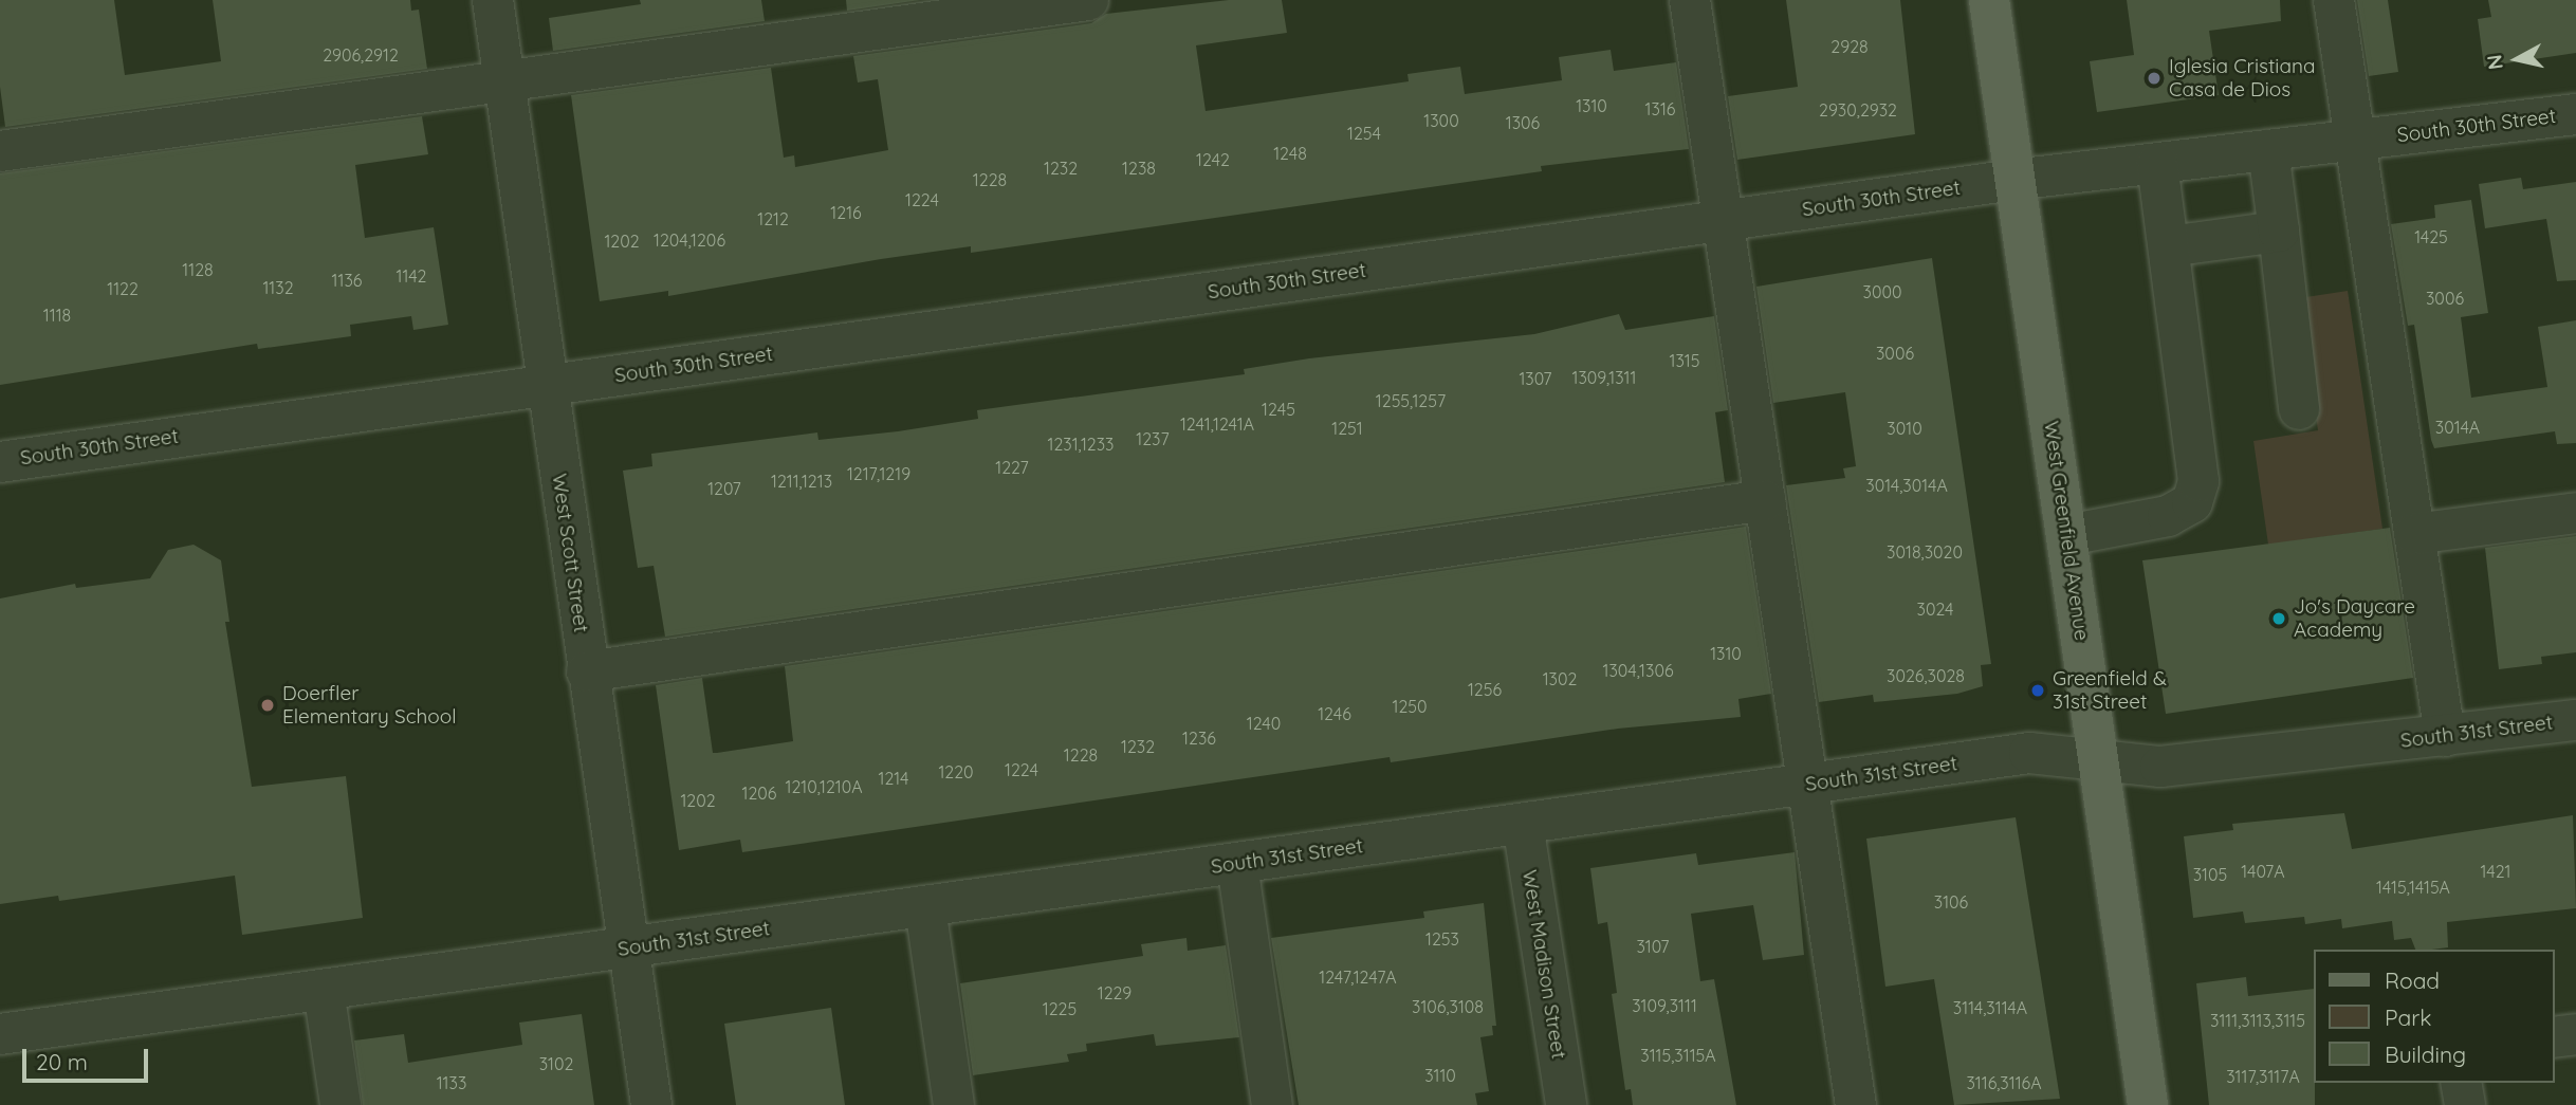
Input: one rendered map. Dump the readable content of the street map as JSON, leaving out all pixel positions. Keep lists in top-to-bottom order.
{
  "streets": {
    "main road": ["West Greenfield Avenue"],
    "street": [
      "South 30th Street",
      "West Scott Street",
      "South 31st Street",
      "West Madison Street"
    ]
  },
  "crossings": [
    ["South 30th Street", "West Greenfield Avenue"],
    ["South 30th Street", "West Scott Street"],
    ["West Greenfield Avenue", "South 31st Street"],
    ["West Scott Street", "South 31st Street"],
    ["South 31st Street", "West Madison Street"]
  ],
  "places": [
    "Iglesia Cristiana Casa de Dios",
    "Jo's Daycare Academy",
    "Greenfield & 31st Street",
    "Doerfler Elementary School"
  ],
  "house_numbers": [
    "2928",
    "2906,2912",
    "1310",
    "1316",
    "2930,2932",
    "1300",
    "1306",
    "1254",
    "1248",
    "1242",
    "1232",
    "1238",
    "1228",
    "1224",
    "1216",
    "1212",
    "1425",
    "1204,1206",
    "1202",
    "1128",
    "1142",
    "1136",
    "1132",
    "1122",
    "3000",
    "3006",
    "1118",
    "3006",
    "1315",
    "1309,1311",
    "1307",
    "1255,1257",
    "1245",
    "1241,1241A",
    "3014A",
    "1251",
    "3010",
    "1237",
    "1231,1233",
    "1227",
    "1217,1219",
    "1211,1213",
    "3014,3014A",
    "1207",
    "3018,3020",
    "3024",
    "1310",
    "1304,1306",
    "3026,3028",
    "1302",
    "1256",
    "1250",
    "1246",
    "1240",
    "1236",
    "1232",
    "1228",
    "1224",
    "1220",
    "1214",
    "1210,1210A",
    "1206",
    "1202",
    "1407A",
    "1421",
    "3105",
    "1415,1415A",
    "3106",
    "1253",
    "3107",
    "1247,1247A",
    "1229",
    "3109,3111",
    "3106,3108",
    "3114,3114A",
    "1225",
    "3111,3113,3115",
    "3115,3115A",
    "3102",
    "3110",
    "3117,3117A",
    "1133",
    "3116,3116A"
  ],
  "legend": ["Road", "Park", "Building"],
  "scale_bar": "20 m",
  "north": "left"
}
